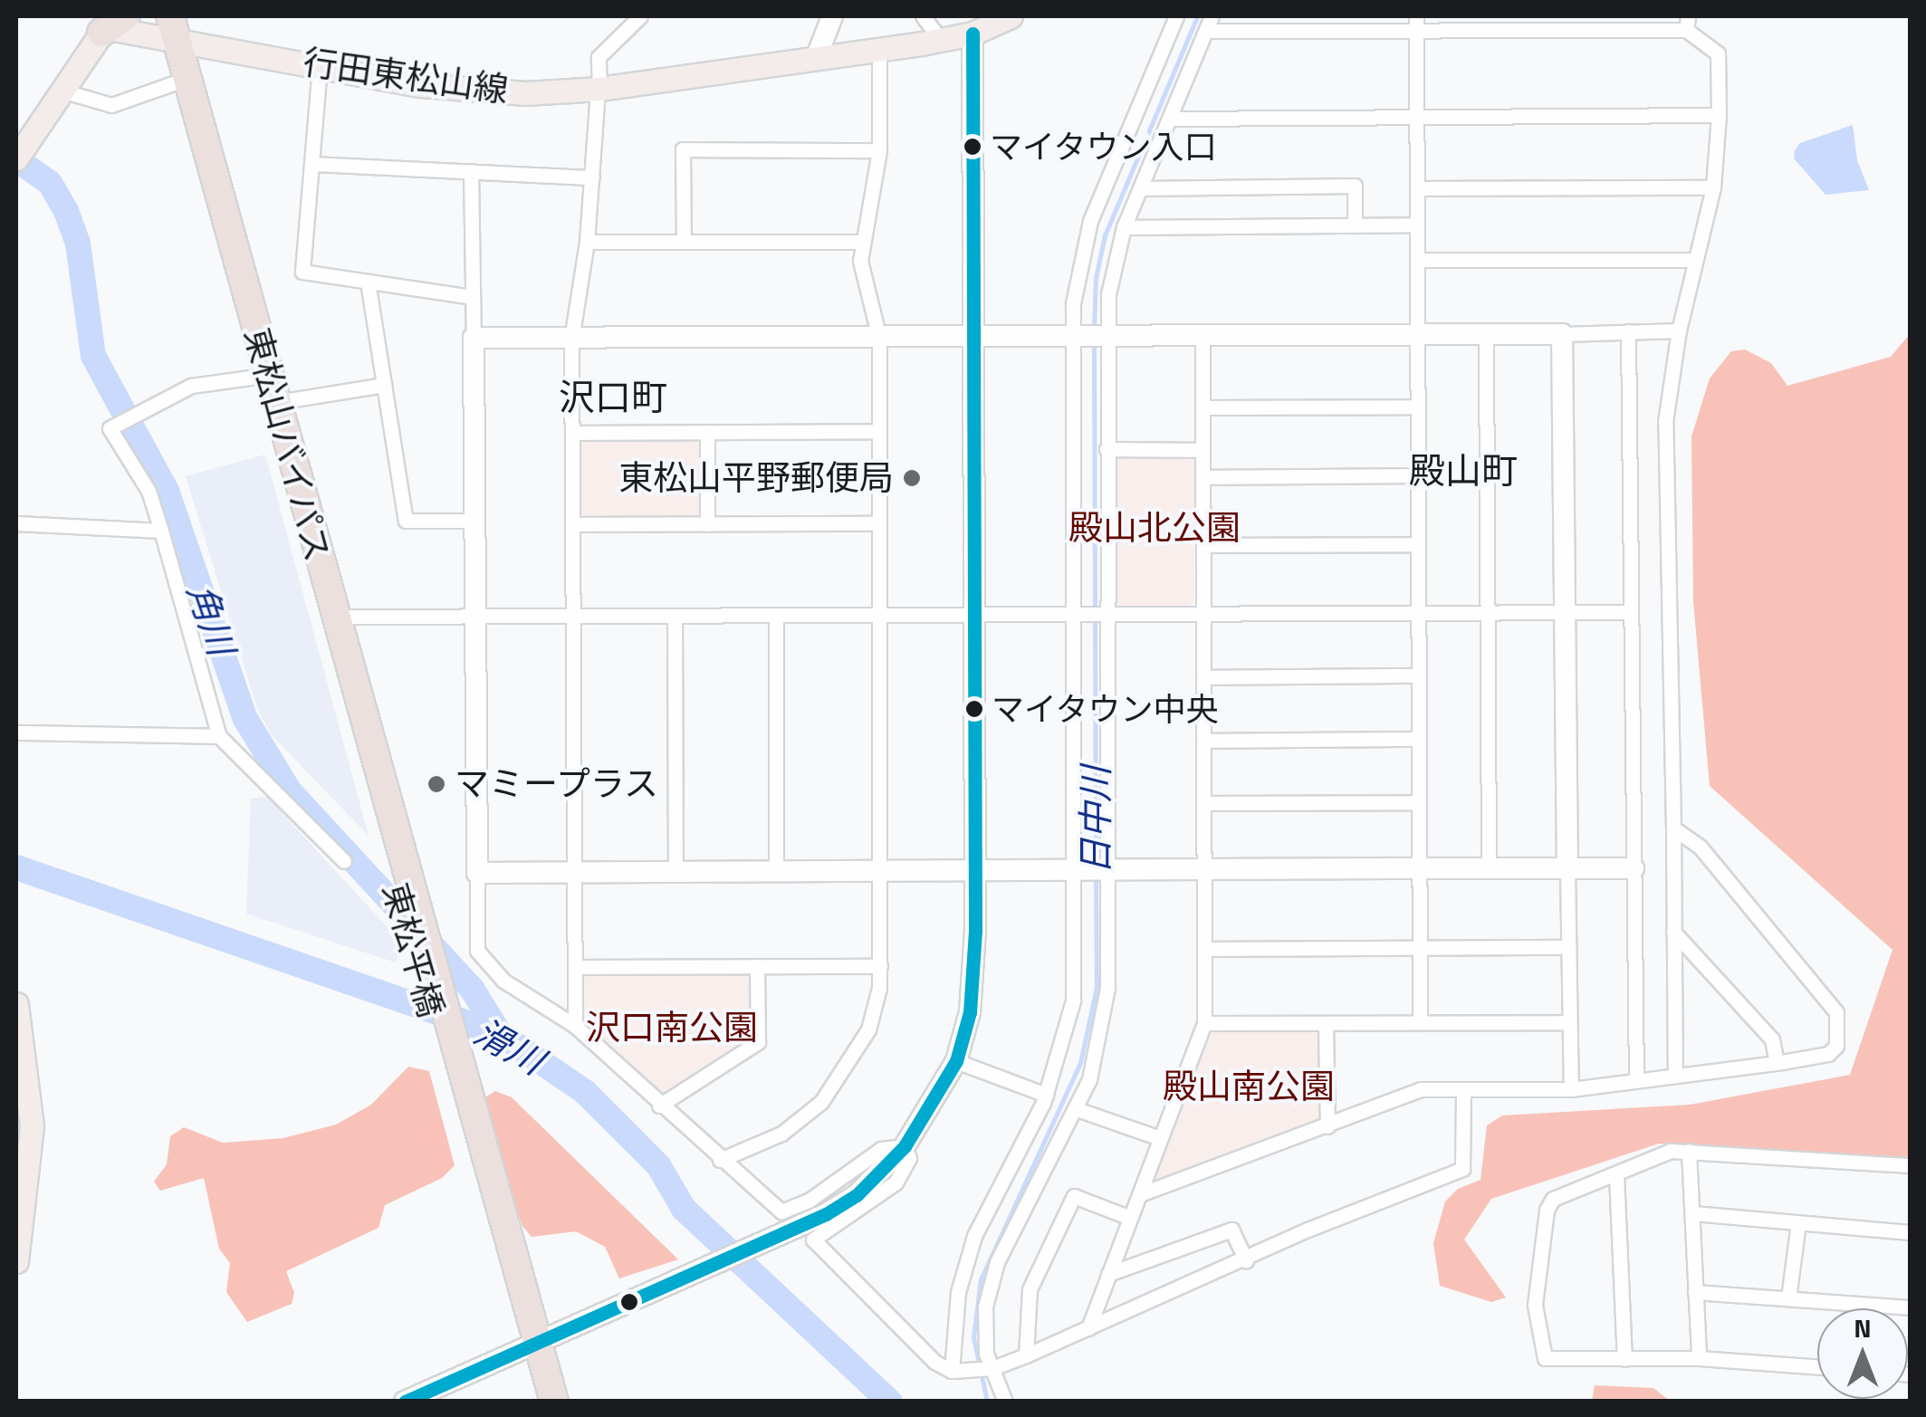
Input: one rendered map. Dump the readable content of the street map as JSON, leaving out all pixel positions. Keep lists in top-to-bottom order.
{
  "streets": {
    "highway": ["東松山バイパス", "東松平橋"],
    "main road": ["行田東松山線"]
  },
  "crossings": [
    ["行田東松山線", "東松山バイパス"],
    ["東松山バイパス", "東松平橋"]
  ],
  "districts": ["沢口町", "殿山町"],
  "water": ["角川", "日中川", "滑川"],
  "parks": ["殿山北公園", "沢口南公園", "殿山南公園"],
  "places": [
    "マイタウン入口",
    "東松山平野郵便局",
    "マイタウン中央",
    "マミープラス"
  ],
  "north": "top"
}
